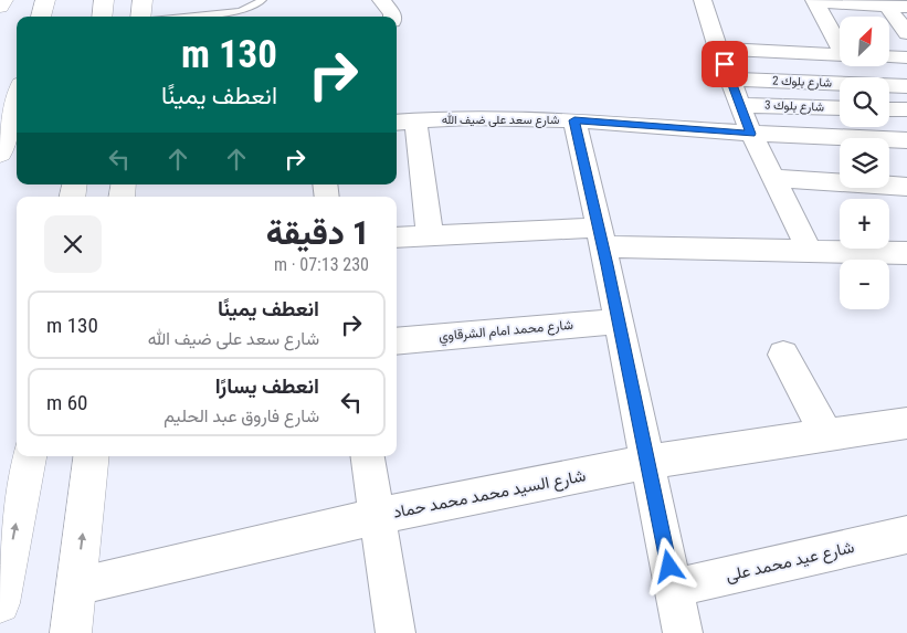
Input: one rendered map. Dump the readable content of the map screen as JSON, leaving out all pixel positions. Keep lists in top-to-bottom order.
{
  "streets": {
    "street": [
      "شارع بلوك 2",
      "شارع بلوك 3",
      "شارع سعد على ضيف الله",
      "شارع محمد امام الشرقاوي",
      "شارع السيد محمد محمد حماد",
      "شارع عيد محمد على"
    ]
  },
  "north": "top right",
  "page": {
    "map_buttons": ["+", "−"],
    "turn": ["130 m", "انعطف يمينًا"],
    "heading": ["1 دقيقة", "230 m · 07:13"],
    "list": [
      {
        "name": "انعطف يمينًا",
        "note": "شارع سعد على ضيف الله",
        "value": "130 m"
      },
      {
        "name": "انعطف يسارًا",
        "note": "شارع فاروق عبد الحليم",
        "value": "60 m"
      }
    ]
  }
}
